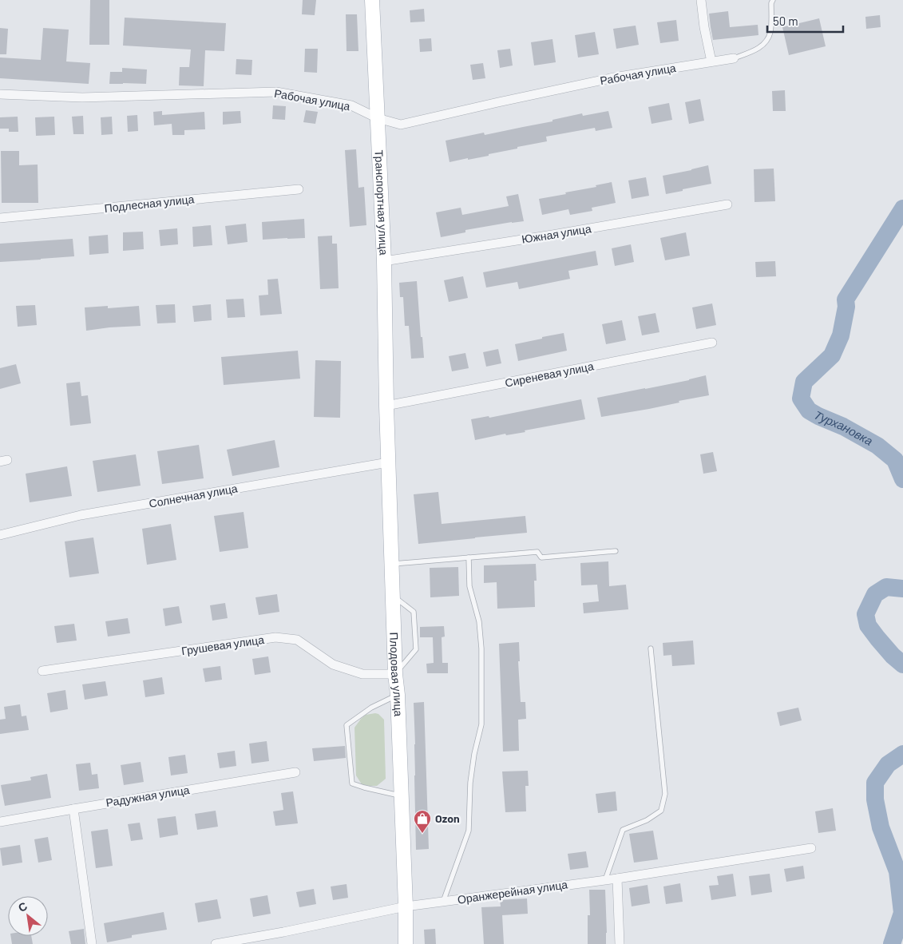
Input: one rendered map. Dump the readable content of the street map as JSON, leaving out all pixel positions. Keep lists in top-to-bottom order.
{
  "streets": {
    "main road": ["Транспортная улица", "Плодовая улица"],
    "street": [
      "Рабочая улица",
      "Подлесная улица",
      "Южная улица",
      "Сиреневая улица",
      "Солнечная улица",
      "Грушевая улица",
      "Радужная улица",
      "Оранжерейная улица"
    ]
  },
  "crossings": [
    ["Рабочая улица", "Транспортная улица"],
    ["Транспортная улица", "Южная улица"],
    ["Транспортная улица", "Сиреневая улица"],
    ["Транспортная улица", "Плодовая улица"],
    ["Сиреневая улица", "Плодовая улица"],
    ["Солнечная улица", "Плодовая улица"],
    ["Грушевая улица", "Плодовая улица"],
    ["Плодовая улица", "Оранжерейная улица"]
  ],
  "water": ["Турхановка"],
  "places": {
    "shop": ["Ozon"]
  },
  "scale_bar": "50 m",
  "north": "top left"
}
